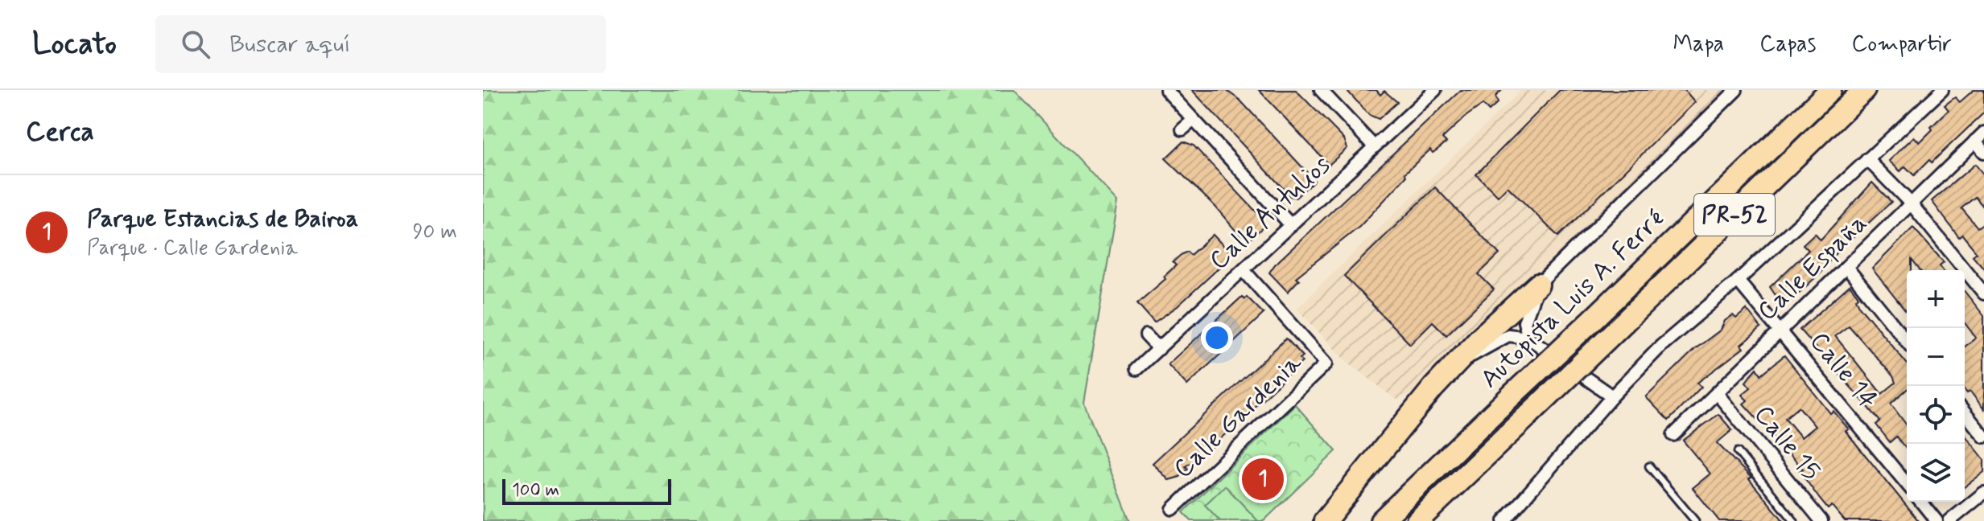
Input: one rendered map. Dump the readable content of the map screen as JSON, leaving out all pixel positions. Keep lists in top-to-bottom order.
{
  "streets": {
    "highway": ["PR-52", "Autopista Luis A. Ferré"],
    "street": [
      "Calle Antulios",
      "Calle España",
      "Calle 14",
      "Calle Gardenia",
      "Calle 15"
    ]
  },
  "crossings": [
    ["Calle Antulios", "Calle Gardenia"],
    ["Calle España", "Calle 14"],
    ["Calle España", "Calle 15"]
  ],
  "scale_bar": "100 m",
  "page": {
    "header": "Locato",
    "search": "Buscar aquí",
    "nav": ["Mapa", "Capas", "Compartir"],
    "heading": "Cerca",
    "list": [
      {
        "mark": "1",
        "name": "Parque Estancias de Bairoa",
        "note": "Parque · Calle Gardenia",
        "value": "90 m"
      }
    ],
    "map_buttons": ["+", "−"],
    "pins": "1",
    "scale": "100 m"
  }
}
